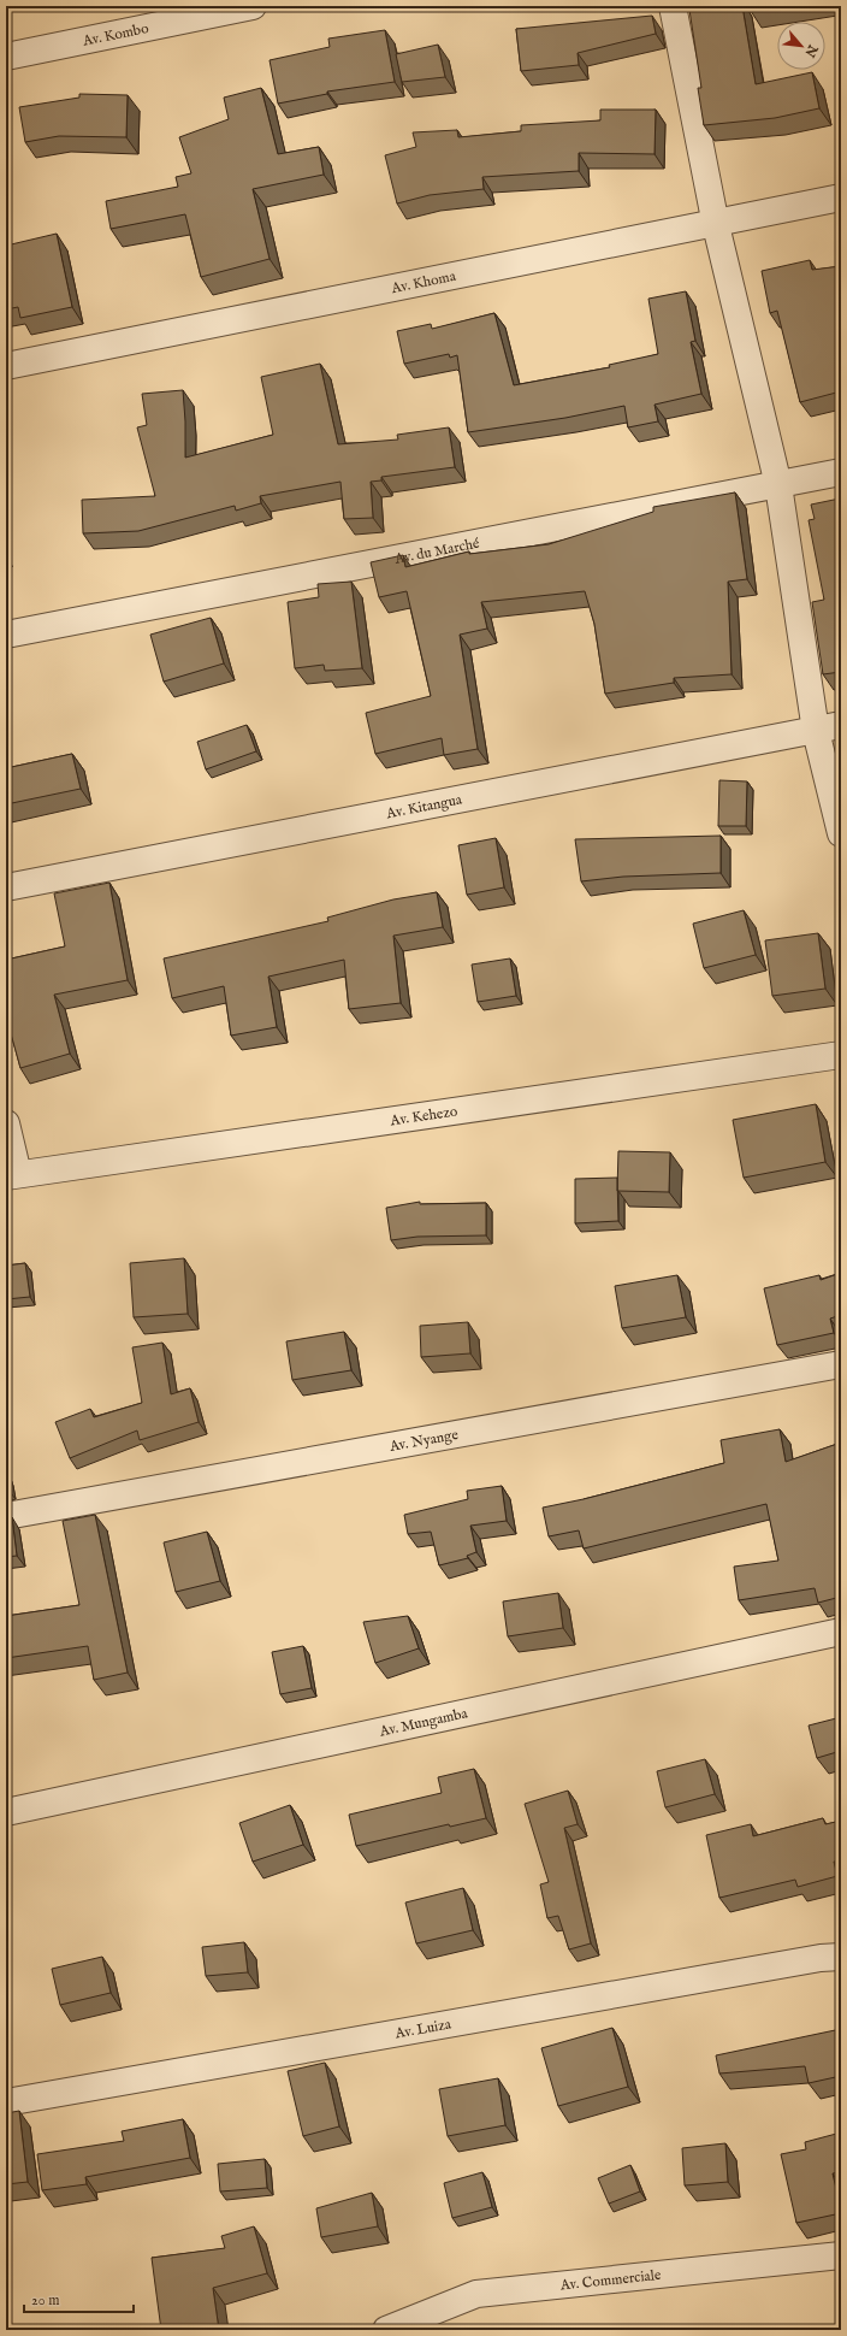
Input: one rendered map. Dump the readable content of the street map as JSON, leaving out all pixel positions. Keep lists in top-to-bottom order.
{
  "streets": {
    "street": [
      "Av. Kombo",
      "Av. Khoma",
      "Av. du Marché",
      "Av. Kitangua",
      "Av. Kehezo",
      "Av. Nyange",
      "Av. Mungamba",
      "Av. Luiza",
      "Av. Commerciale"
    ]
  },
  "scale_bar": "20 m",
  "north": "bottom right"
}
